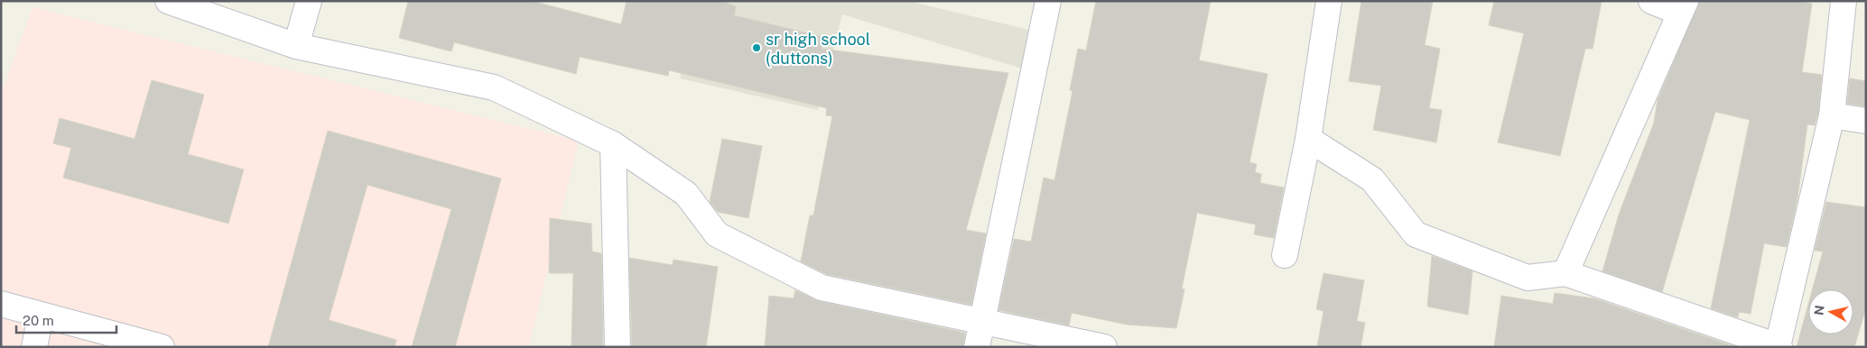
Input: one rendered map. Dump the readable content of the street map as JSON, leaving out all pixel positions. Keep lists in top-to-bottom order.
{
  "places": ["sr high school (duttons)"],
  "scale_bar": "20 m",
  "north": "left"
}
